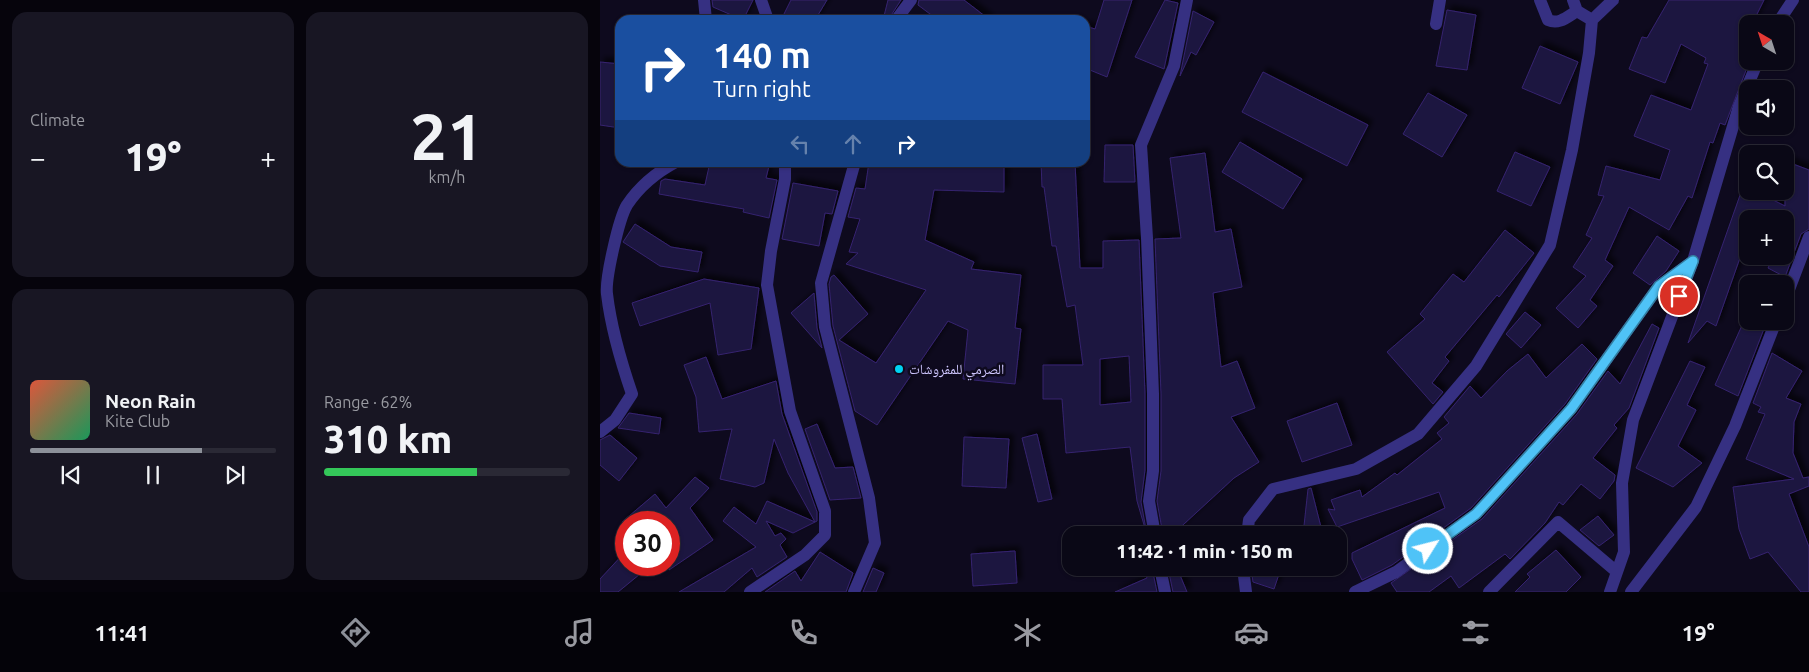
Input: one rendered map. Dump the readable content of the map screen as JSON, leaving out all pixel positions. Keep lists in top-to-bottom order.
{
  "places": ["الصرمي للمفروشات"],
  "north": "top left",
  "page": {
    "tile": [
      "Climate",
      ["21", "km/h"],
      ["Range · 62%", "310 km"]
    ],
    "map_buttons": ["+", "−"],
    "turn": ["140 m", "Turn right"],
    "heat": ["−", "19°", "+"],
    "song": ["Neon Rain", "Kite Club"],
    "limit": "30",
    "trip": "11:42 · 1 min · 150 m",
    "tabs": ["11:41", "19°"]
  }
}
